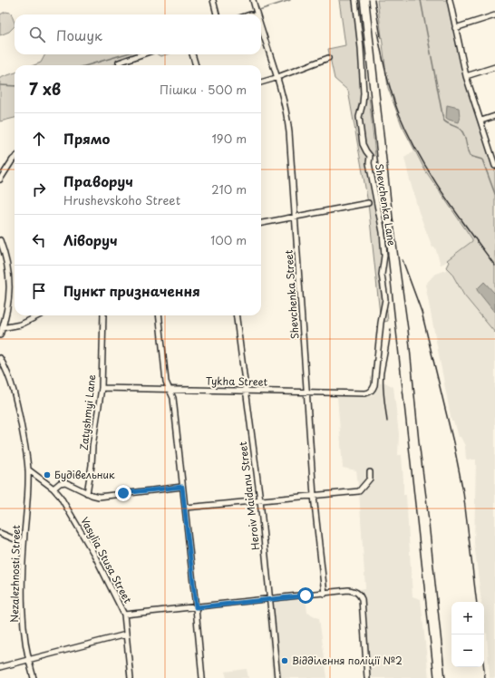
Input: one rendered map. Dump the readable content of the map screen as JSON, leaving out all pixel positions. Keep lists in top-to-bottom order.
{
  "streets": {
    "street": [
      "Shevchenka Lane",
      "Shevchenka Street",
      "Tykha Street",
      "Zatyshmyi Lane",
      "Heroiv Maidanu Street",
      "Vasylia Stusa Street",
      "Nezalezhnosti Street"
    ]
  },
  "crossings": [
    ["Shevchenka Lane", "Tykha Street"],
    ["Shevchenka Street", "Tykha Street"],
    ["Tykha Street", "Zatyshmyi Lane"],
    ["Tykha Street", "Heroiv Maidanu Street"],
    ["Vasylia Stusa Street", "Nezalezhnosti Street"]
  ],
  "places": ["Будівельник", "Відділення поліції №2"],
  "page": {
    "search": "Пошук",
    "heading": ["7 хв", "Пішки · 500 m"],
    "list": [
      ["Прямо", "190 m"],
      ["Праворуч", "Hrushevskoho Street", "210 m"],
      ["Ліворуч", "100 m"],
      "Пункт призначення"
    ],
    "map_buttons": ["+", "−"]
  }
}
